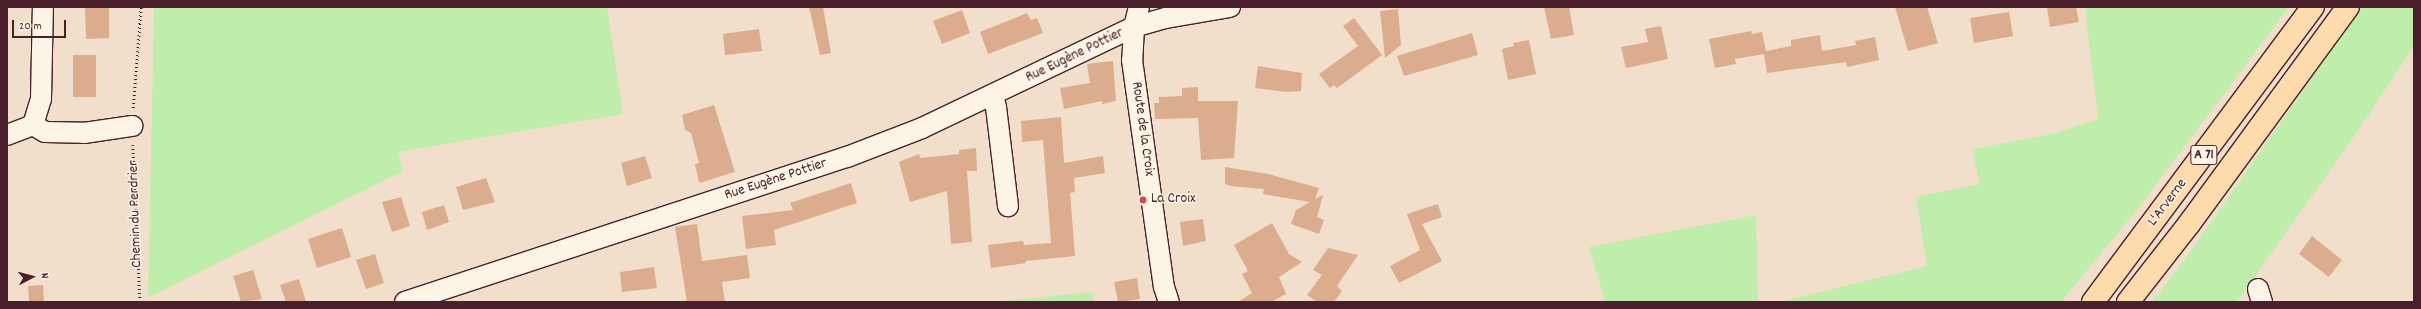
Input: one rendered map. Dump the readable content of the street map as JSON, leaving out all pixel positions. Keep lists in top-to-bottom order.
{
  "streets": {
    "highway": ["A 71", "L'Arverne"],
    "street": ["Rue Eugène Pottier", "Route de la Croix"],
    "path": ["Chemin du Perdrier"]
  },
  "crossings": [
    ["Rue Eugène Pottier", "Route de la Croix"]
  ],
  "places": ["La Croix"],
  "scale_bar": "20 m",
  "north": "right"
}
